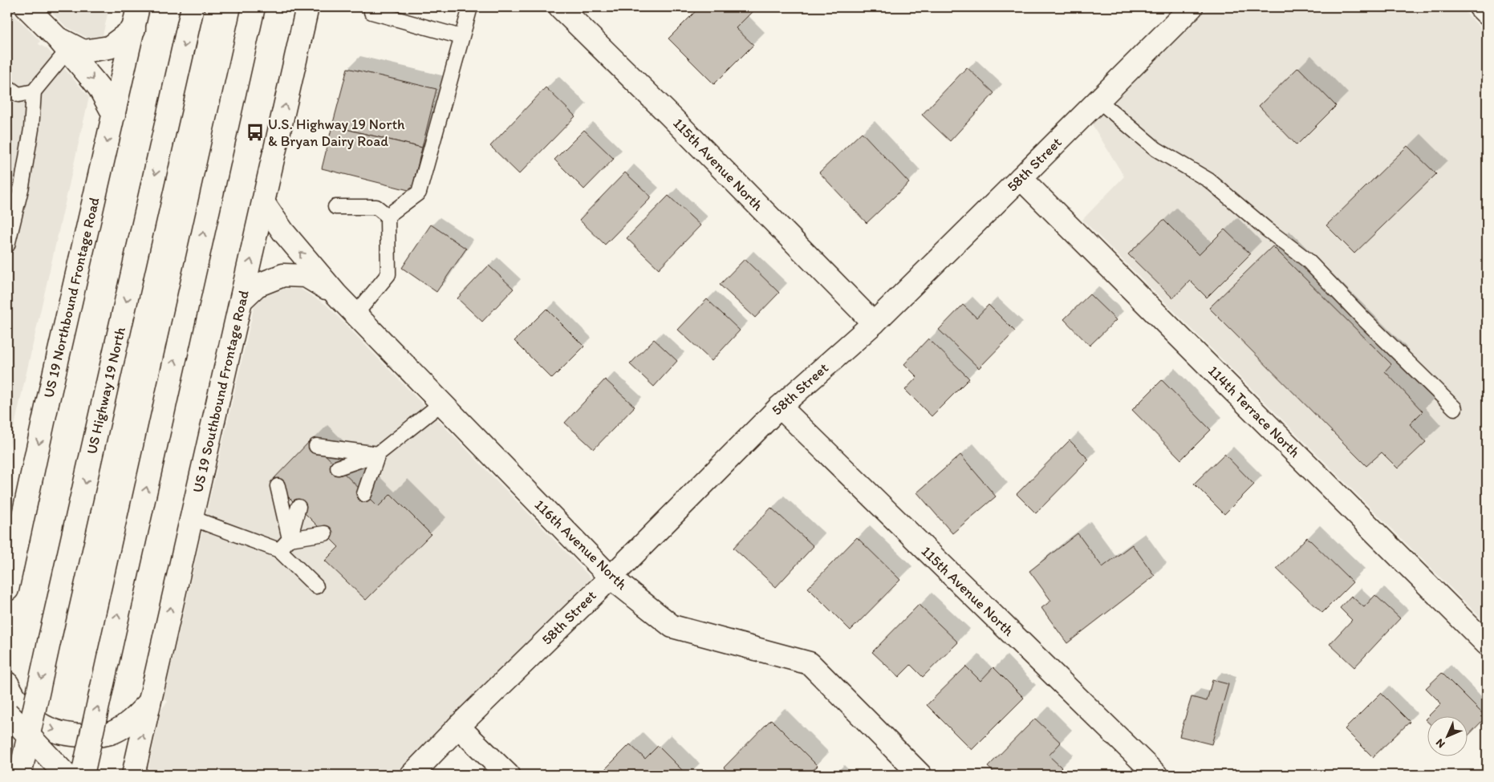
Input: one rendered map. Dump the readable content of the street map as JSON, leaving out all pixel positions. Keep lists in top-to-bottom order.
{
  "streets": {
    "main road": [
      "115th Avenue North",
      "58th Street",
      "US 19 Northbound Frontage Road",
      "US Highway 19 North",
      "US 19 Southbound Frontage Road",
      "114th Terrace North",
      "116th Avenue North"
    ]
  },
  "crossings": [
    ["115th Avenue North", "58th Street"],
    ["58th Street", "114th Terrace North"],
    ["58th Street", "116th Avenue North"],
    ["US 19 Southbound Frontage Road", "116th Avenue North"]
  ],
  "places": {
    "bus stop": ["U.S. Highway 19 North & Bryan Dairy Road"]
  },
  "north": "bottom left"
}
